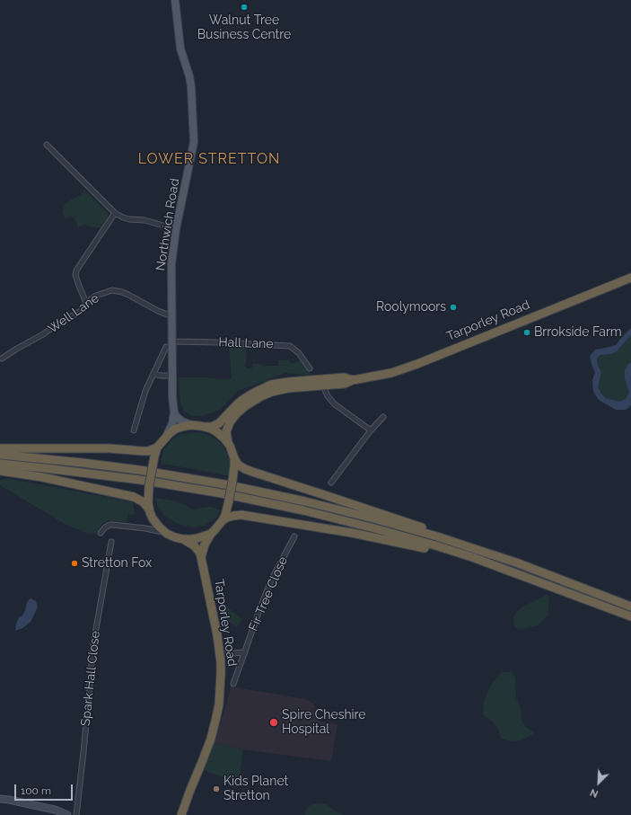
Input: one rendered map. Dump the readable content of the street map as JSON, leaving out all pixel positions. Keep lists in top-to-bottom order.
{
  "streets": {
    "highway": ["Tarporley Road"],
    "main road": ["Northwich Road"],
    "street": [
      "Well Lane",
      "Hall Lane",
      "Fir Tree Close",
      "Spark Hall Close"
    ]
  },
  "crossings": [
    ["Northwich Road", "Well Lane"],
    ["Northwich Road", "Tarporley Road"],
    ["Northwich Road", "Hall Lane"]
  ],
  "districts": ["LOWER STRETTON"],
  "places": [
    "Walnut Tree Business Centre",
    "Roolymoors",
    "Brrokside Farm",
    "Stretton Fox",
    "Spire Cheshire Hospital",
    "Kids Planet Stretton"
  ],
  "scale_bar": "100 m",
  "north": "bottom left"
}
